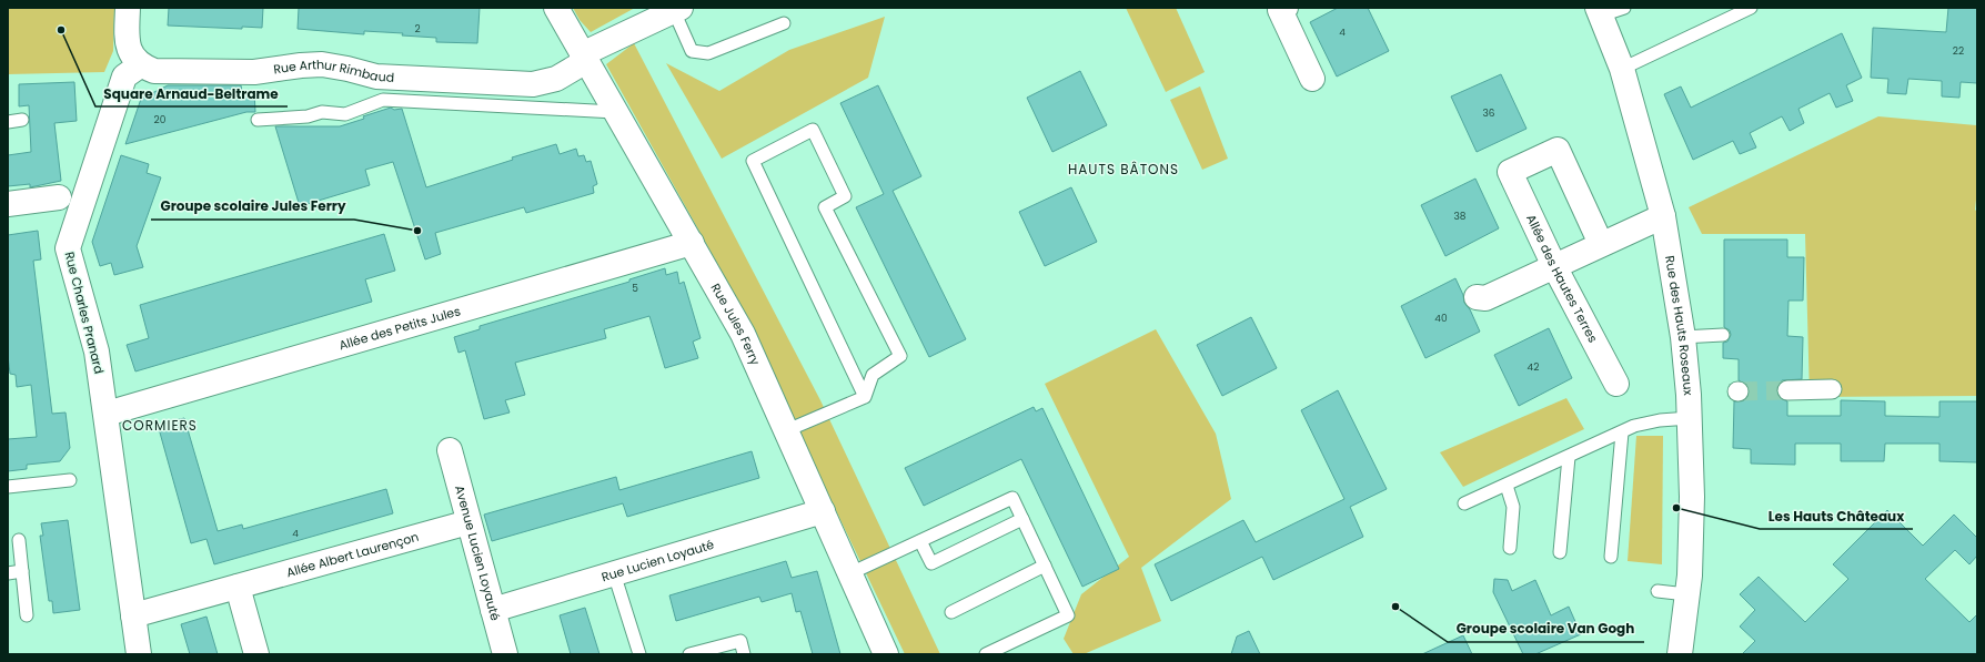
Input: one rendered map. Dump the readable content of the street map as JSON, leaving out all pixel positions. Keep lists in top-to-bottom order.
{
  "streets": {
    "street": [
      "Rue Arthur Rimbaud",
      "Allée des Hautes Terres",
      "Rue Charles Pranard",
      "Rue Jules Ferry",
      "Rue des Hauts Roseaux",
      "Allée des Petits Jules",
      "Avenue Lucien Loyauté",
      "Allée Albert Laurençon",
      "Rue Lucien Loyauté"
    ]
  },
  "crossings": [
    ["Rue Arthur Rimbaud", "Rue Charles Pranard"],
    ["Rue Arthur Rimbaud", "Rue Jules Ferry"],
    ["Rue Charles Pranard", "Allée des Petits Jules"],
    ["Rue Charles Pranard", "Allée Albert Laurençon"],
    ["Rue Jules Ferry", "Allée des Petits Jules"],
    ["Rue Jules Ferry", "Rue Lucien Loyauté"],
    ["Avenue Lucien Loyauté", "Allée Albert Laurençon"],
    ["Avenue Lucien Loyauté", "Rue Lucien Loyauté"]
  ],
  "districts": ["HAUTS BÂTONS", "CORMIERS"],
  "places": [
    "Square Arnaud-Beltrame",
    "Groupe scolaire Jules Ferry",
    "Les Hauts Châteaux",
    "Groupe scolaire Van Gogh"
  ],
  "house_numbers": [
    "2",
    "4",
    "22",
    "36",
    "20",
    "38",
    "5",
    "40",
    "42",
    "4"
  ]
}
